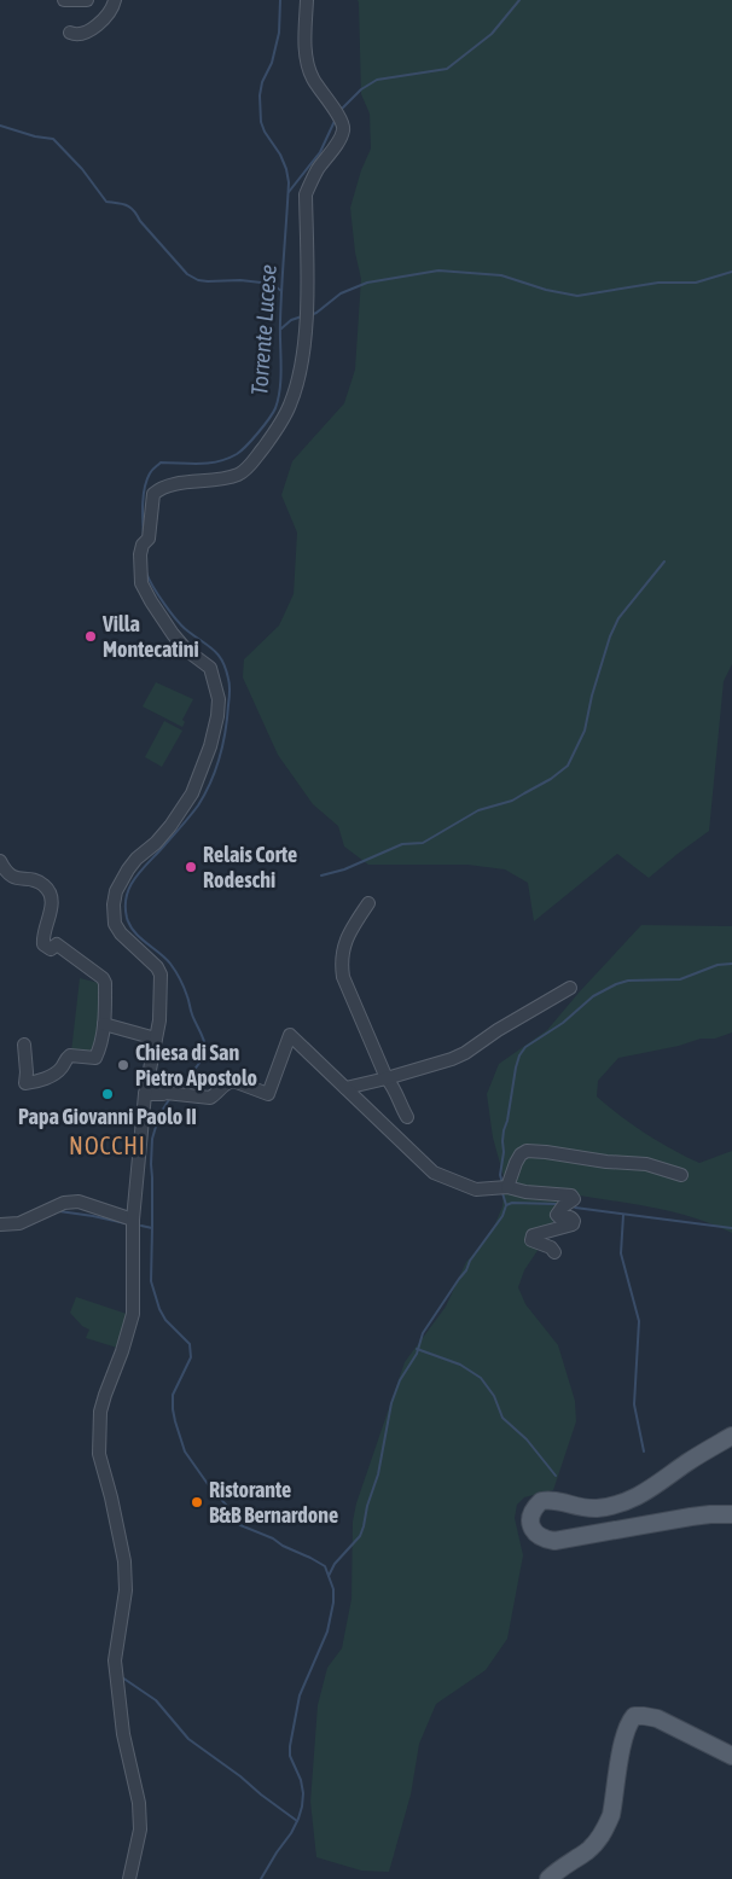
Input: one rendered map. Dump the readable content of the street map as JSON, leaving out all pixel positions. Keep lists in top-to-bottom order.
{
  "districts": ["NOCCHI"],
  "water": ["Torrente Lucese"],
  "places": [
    "Villa Montecatini",
    "Relais Corte Rodeschi",
    "Chiesa di San Pietro Apostolo",
    "Papa Giovanni Paolo II",
    "Ristorante B&B Bernardone"
  ]
}
